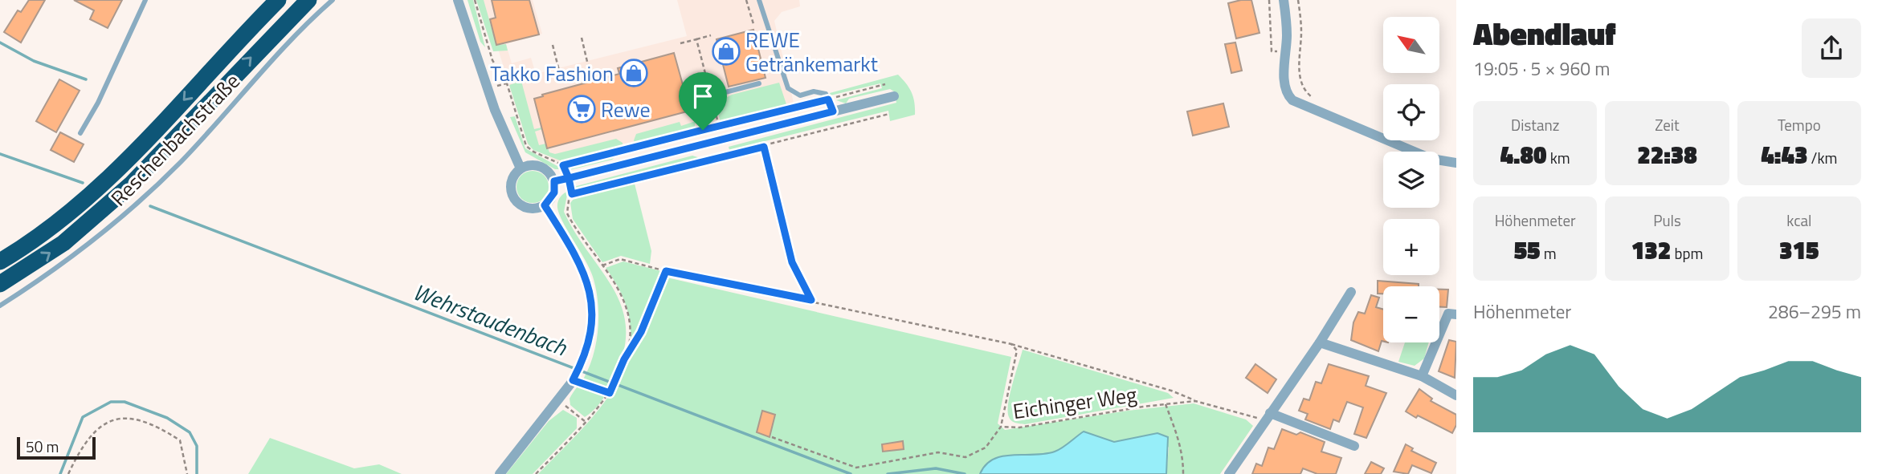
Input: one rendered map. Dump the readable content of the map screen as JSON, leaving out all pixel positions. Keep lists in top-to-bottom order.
{
  "streets": {
    "lane": ["Reschenbachstraße"],
    "path": ["Eichinger Weg"]
  },
  "water": ["Wehrstaudenbach"],
  "places": {
    "shop": ["REWE Getränkemarkt", "Takko Fashion"],
    "supermarket": ["Rewe"]
  },
  "scale_bar": "50 m",
  "north": "top left",
  "page": {
    "heading": ["Abendlauf", "19:05 · 5 × 960 m"],
    "map_buttons": ["+", "−"],
    "stats": [
      ["Distanz", "4.80 km"],
      ["Zeit", "22:38"],
      ["Tempo", "4:43 /km"],
      ["Höhenmeter", "55 m"],
      ["Puls", "132 bpm"],
      ["kcal", "315"]
    ],
    "chart": ["Höhenmeter", "286–295 m"],
    "scale": "50 m"
  }
}
